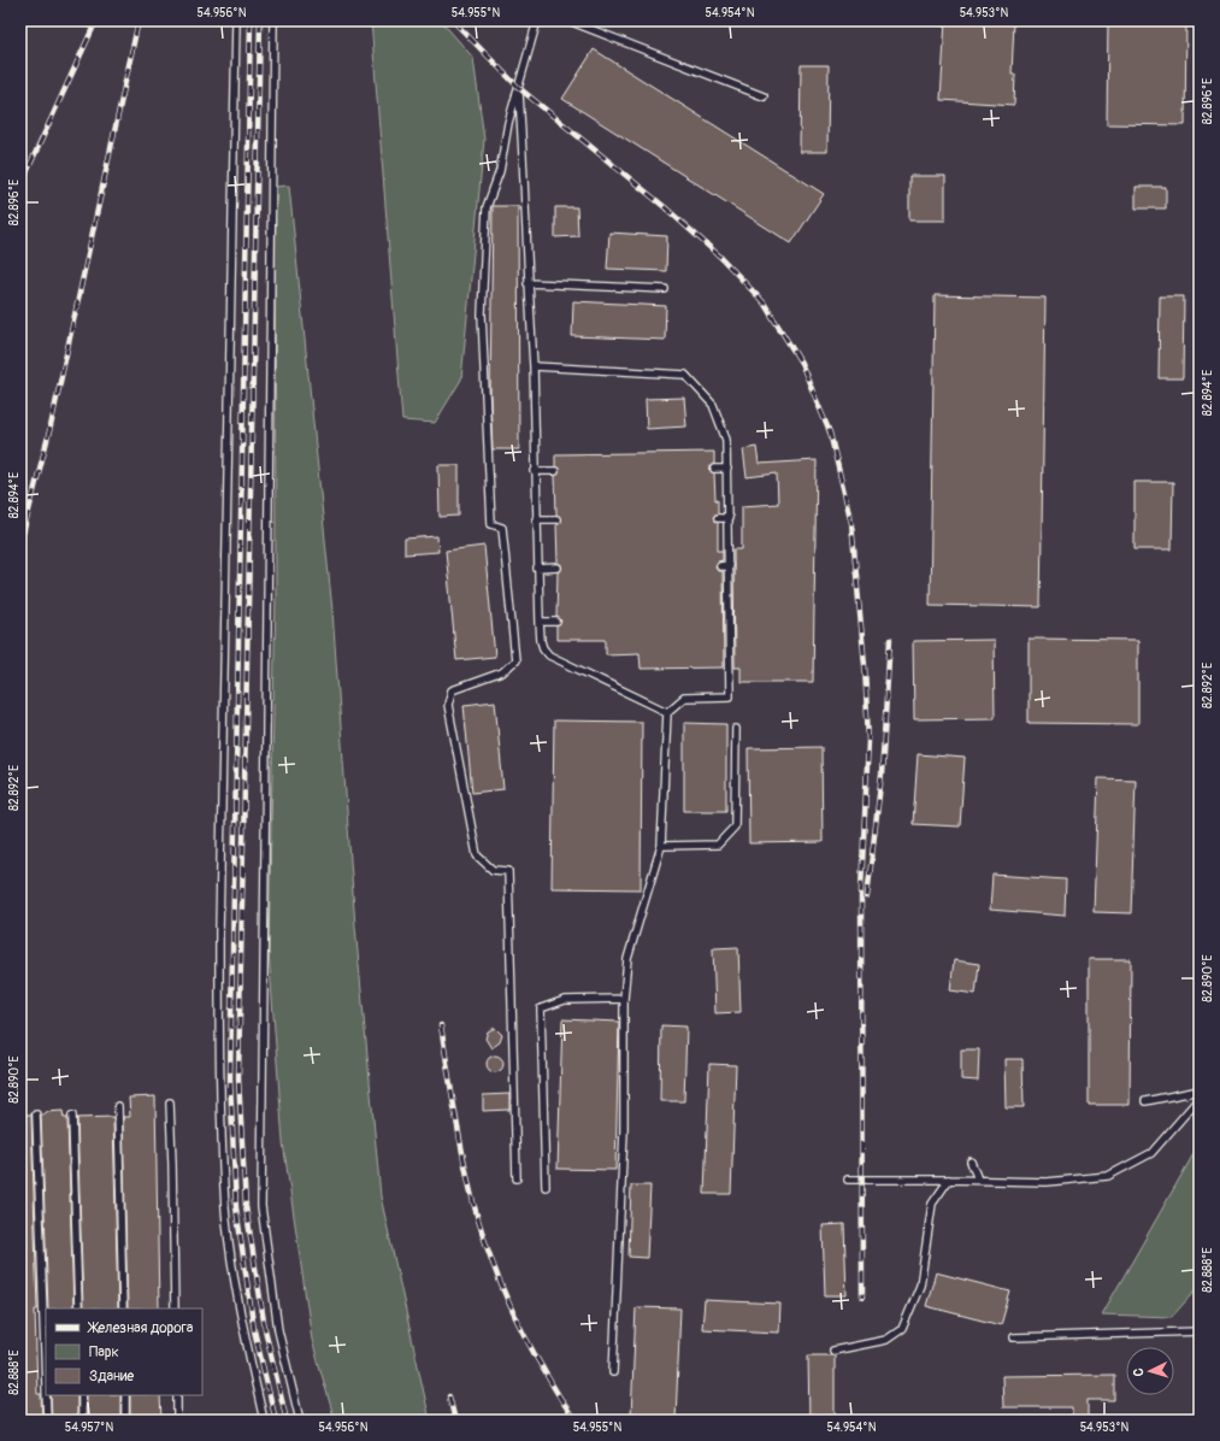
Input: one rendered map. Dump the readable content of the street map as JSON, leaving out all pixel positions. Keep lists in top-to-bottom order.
{
  "legend": ["Железная дорога", "Парк", "Здание"],
  "north": "left",
  "coordinates": [
    "54.956°N",
    "54.955°N",
    "54.954°N",
    "54.953°N",
    "82.896°E",
    "82.894°E",
    "82.892°E",
    "82.890°E",
    "82.888°E",
    "54.957°N"
  ]
}
